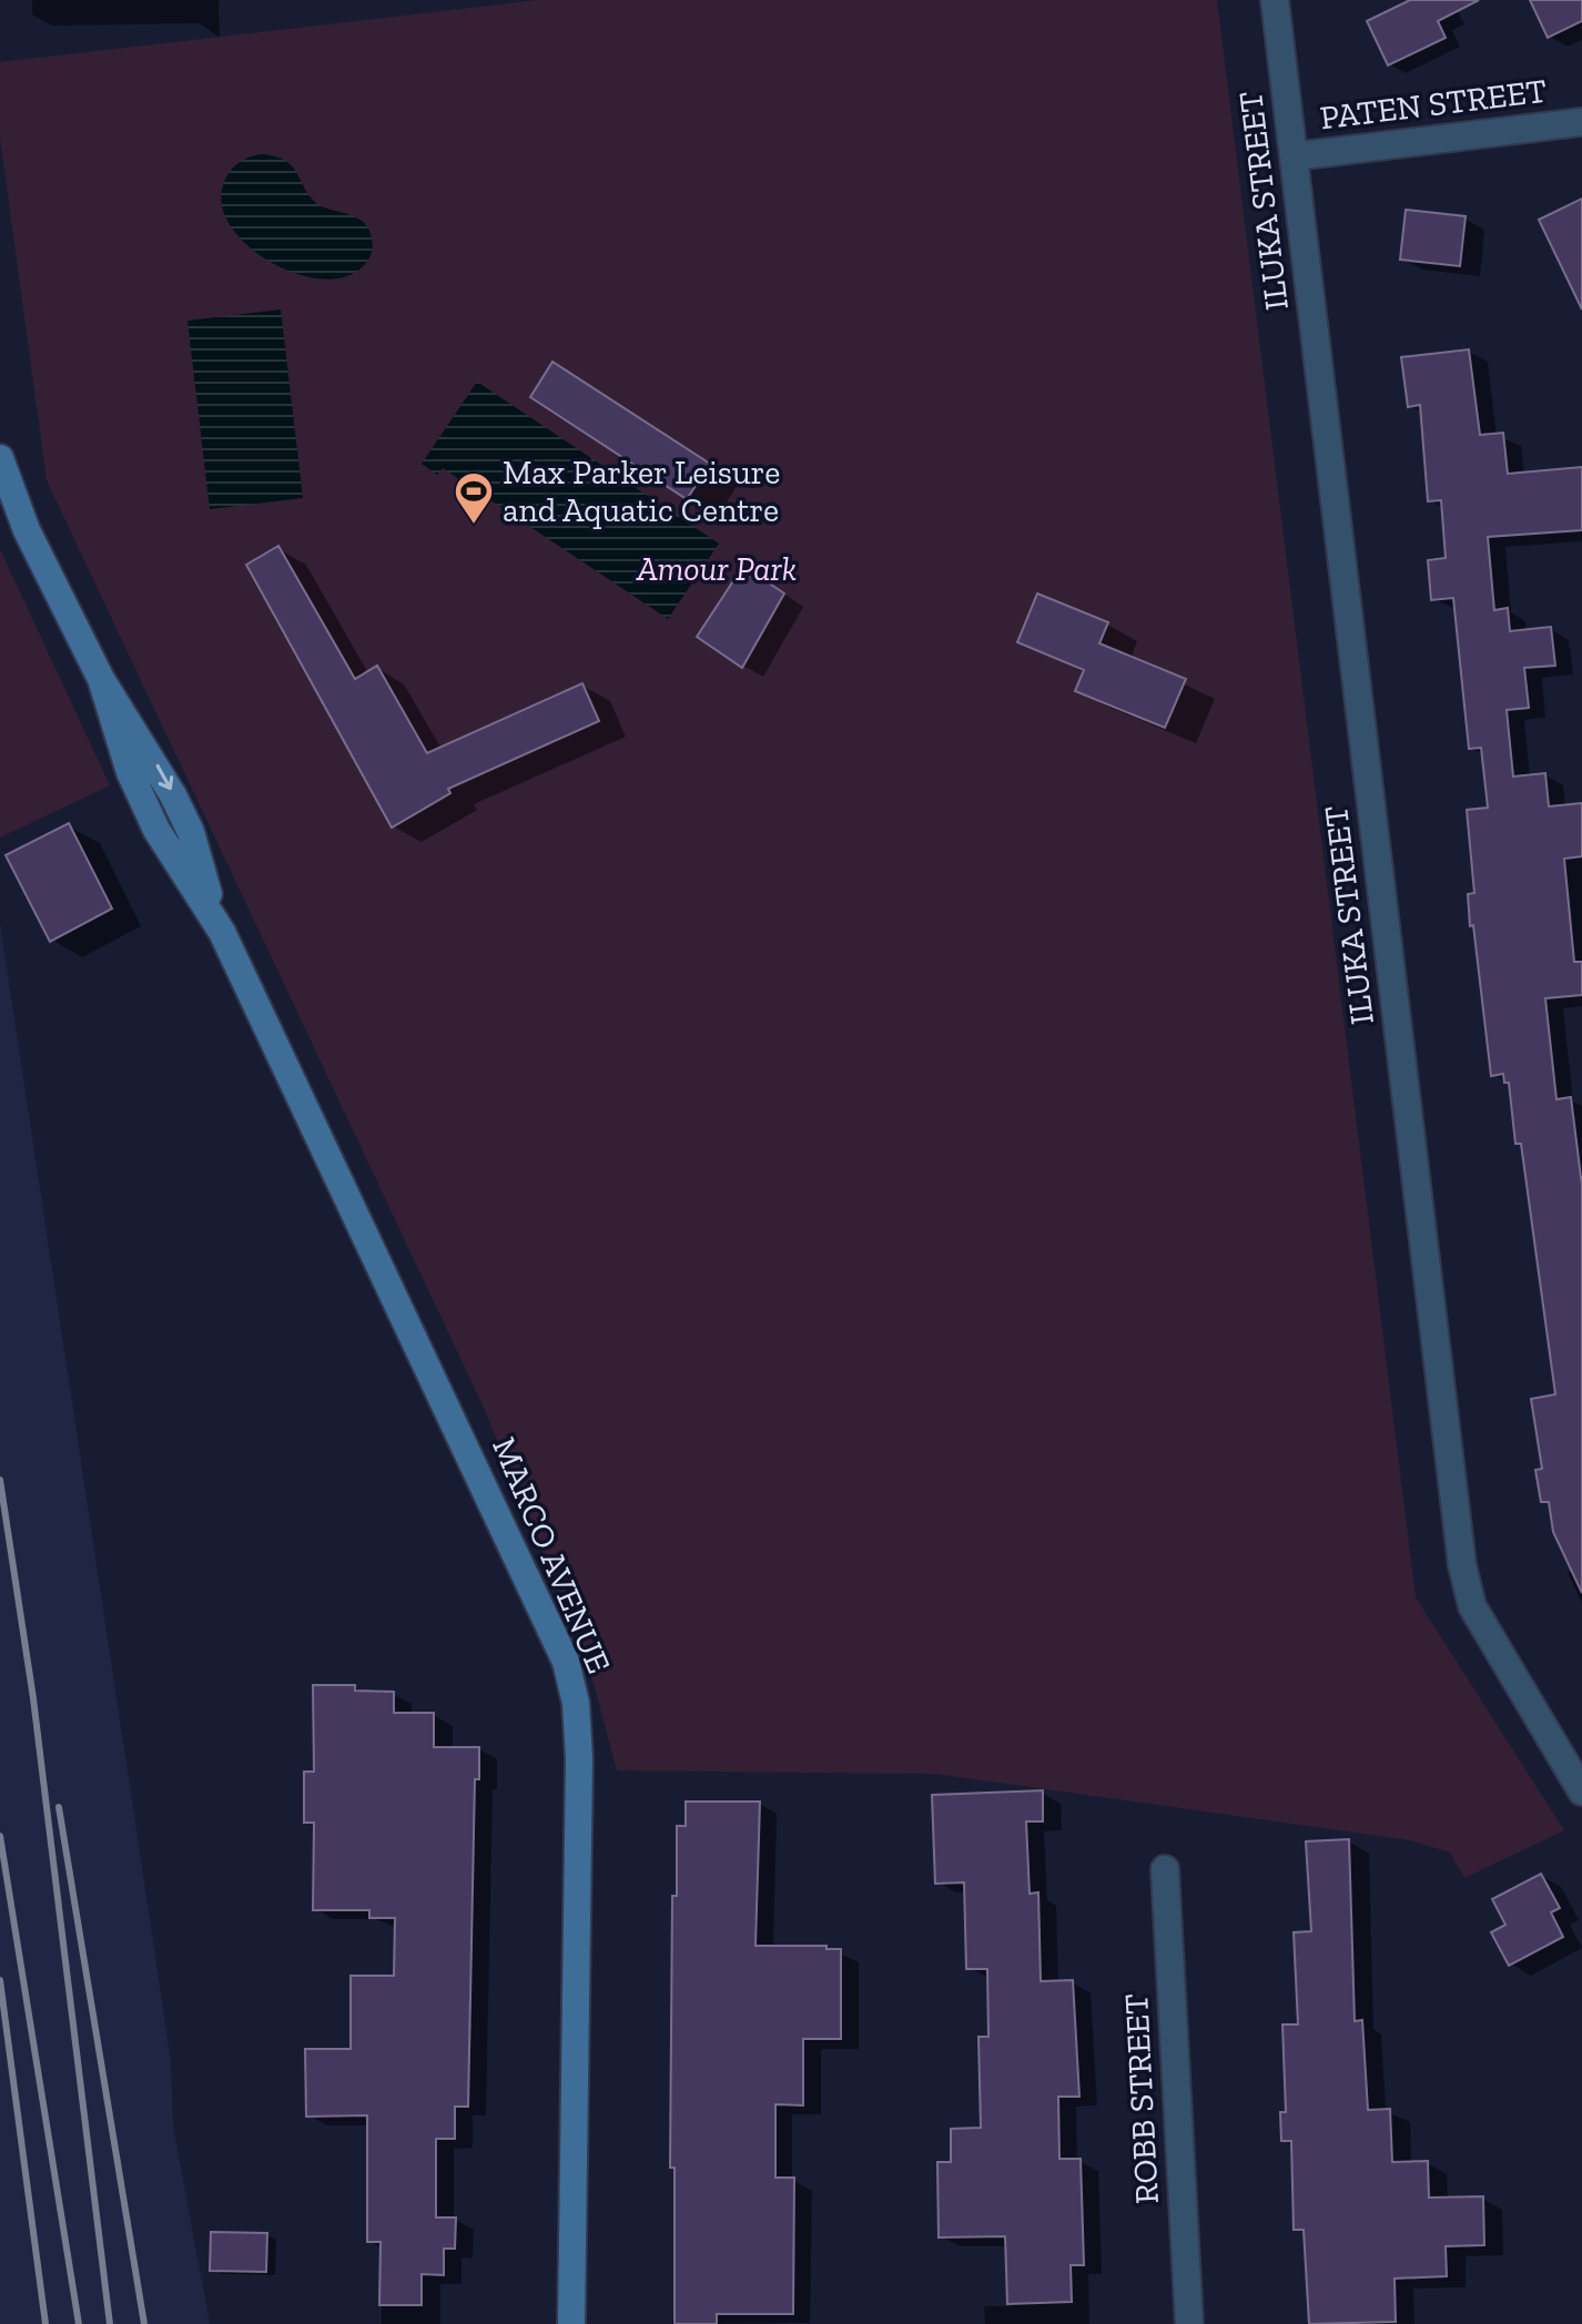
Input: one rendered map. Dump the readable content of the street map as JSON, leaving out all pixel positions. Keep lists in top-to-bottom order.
{
  "streets": {
    "street": [
      "PATEN STREET",
      "ILUKA STREET",
      "MARCO AVENUE",
      "ROBB STREET"
    ]
  },
  "crossings": [
    ["PATEN STREET", "ILUKA STREET"]
  ],
  "parks": ["Amour Park"],
  "places": {
    "sports": ["Max Parker Leisure and Aquatic Centre"]
  }
}
